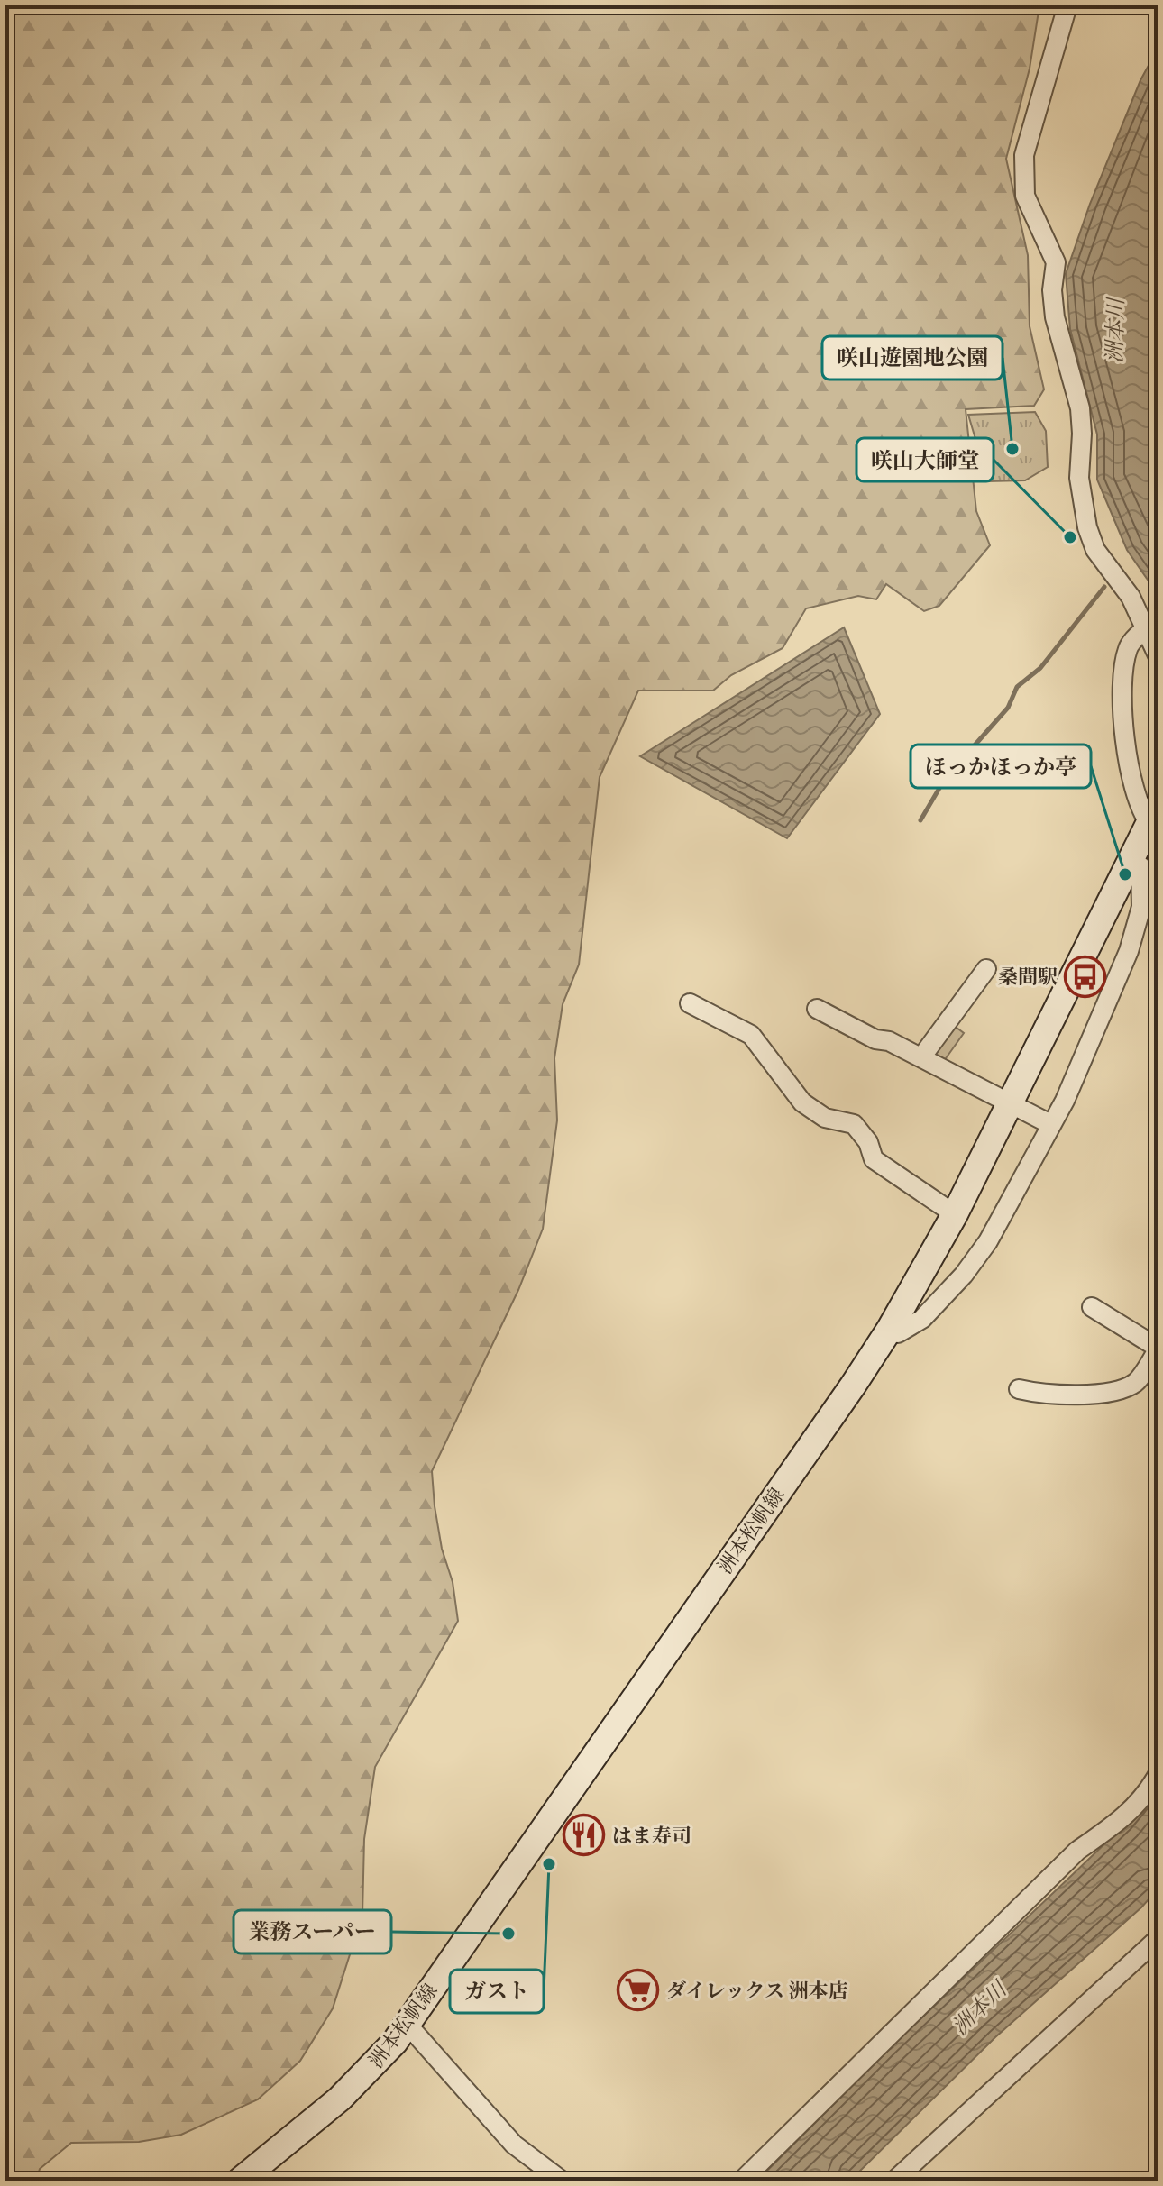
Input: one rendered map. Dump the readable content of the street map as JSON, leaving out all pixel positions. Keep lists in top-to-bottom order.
{
  "streets": {
    "main road": ["洲本松帆線"]
  },
  "water": ["洲本川"],
  "places": {
    "other": [
      "咲山遊園地公園",
      "咲山大師堂",
      "ほっかほっか亭",
      "ガスト",
      "業務スーパー"
    ],
    "bus stop": ["桑間駅"],
    "restaurant": ["はま寿司"],
    "supermarket": ["ダイレックス 洲本店"]
  }
}
